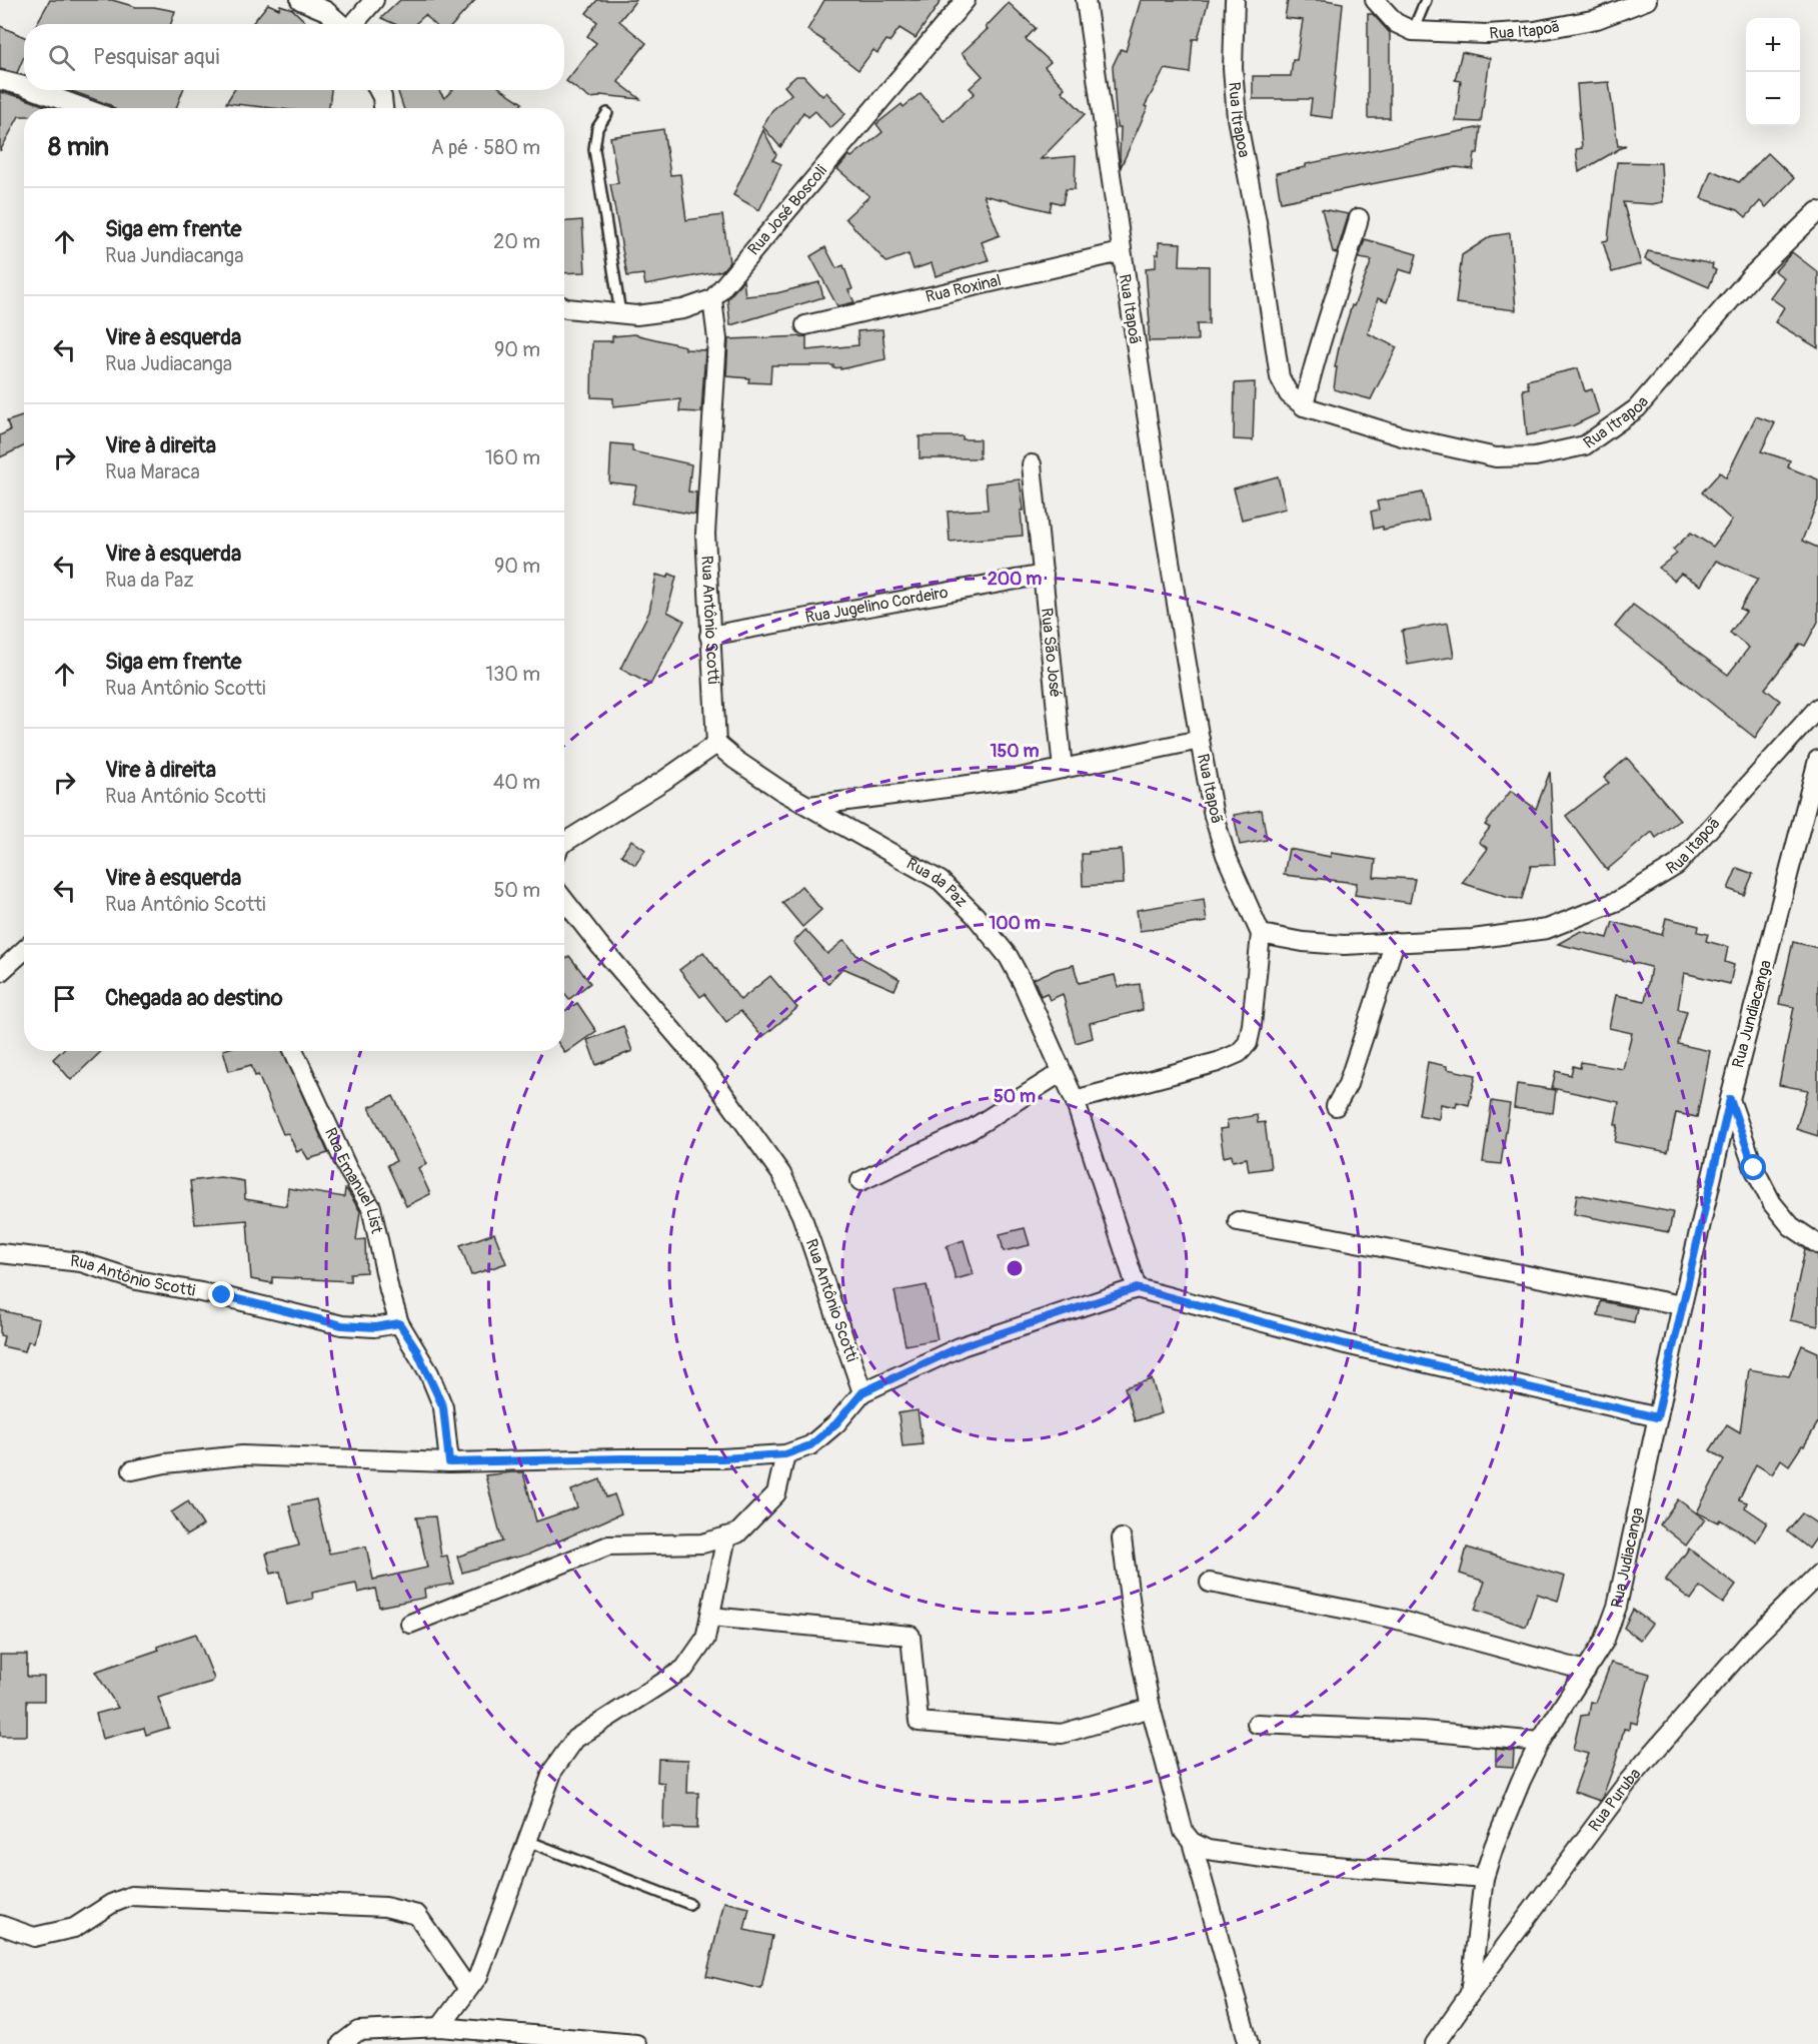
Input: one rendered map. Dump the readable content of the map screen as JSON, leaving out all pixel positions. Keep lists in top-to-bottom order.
{
  "streets": {
    "street": [
      "Rua Itapoã",
      "Rua Itrapoa",
      "Rua José Boscoli",
      "Rua Roxinal",
      "Rua Jugelino Cordeiro",
      "Rua Antônio Scotti",
      "Rua São José",
      "Rua da Paz",
      "Rua Jundiacanga",
      "Rua Emanuel List",
      "Rua Judiacanga",
      "Rua Puruba"
    ]
  },
  "crossings": [
    ["Rua Itapoã", "Rua Roxinal"],
    ["Rua José Boscoli", "Rua Antônio Scotti"],
    ["Rua Jugelino Cordeiro", "Rua Antônio Scotti"],
    ["Rua Jugelino Cordeiro", "Rua São José"],
    ["Rua Antônio Scotti", "Rua da Paz"],
    ["Rua Antônio Scotti", "Rua Emanuel List"],
    ["Rua Jundiacanga", "Rua Judiacanga"],
    ["Rua Judiacanga", "Rua Puruba"]
  ],
  "page": {
    "map_buttons": ["+", "−"],
    "search": "Pesquisar aqui",
    "heading": ["8 min", "A pé · 580 m"],
    "list": [
      ["Siga em frente", "Rua Jundiacanga", "20 m"],
      ["Vire à esquerda", "Rua Judiacanga", "90 m"],
      ["Vire à direita", "Rua Maraca", "160 m"],
      ["Vire à esquerda", "Rua da Paz", "90 m"],
      ["Siga em frente", "Rua Antônio Scotti", "130 m"],
      ["Vire à direita", "Rua Antônio Scotti", "40 m"],
      ["Vire à esquerda", "Rua Antônio Scotti", "50 m"],
      "Chegada ao destino"
    ]
  },
  "rings": [
    "200 m",
    "150 m",
    "100 m",
    "50 m"
  ]
}
